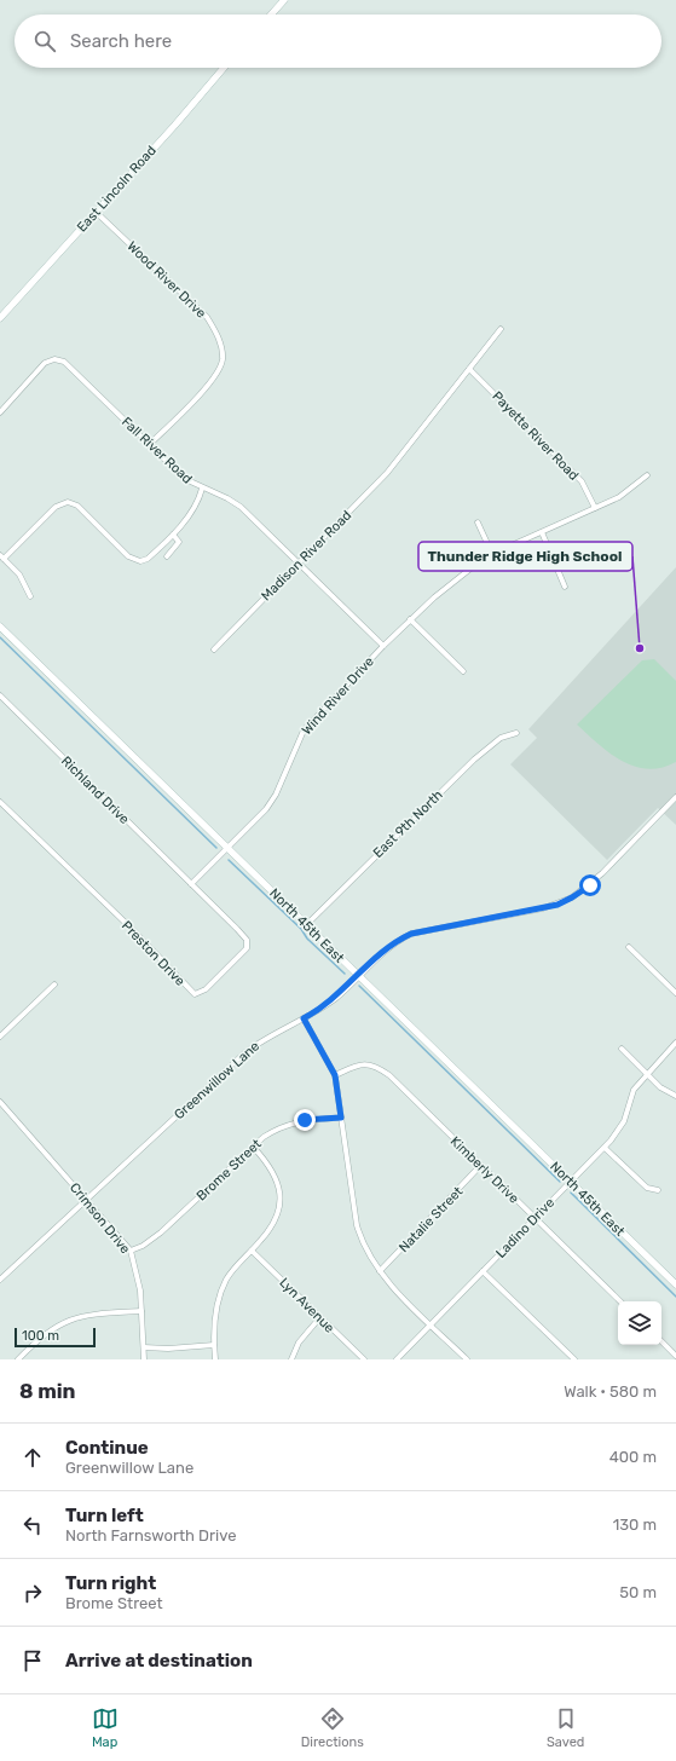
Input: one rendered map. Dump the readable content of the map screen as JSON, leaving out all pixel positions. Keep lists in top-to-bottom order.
{
  "streets": {
    "main road": ["East Lincoln Road", "North 45th East"],
    "street": [
      "Wood River Drive",
      "Payette River Road",
      "Fall River Road",
      "Madison River Road",
      "Wind River Drive",
      "Richland Drive",
      "East 9th North",
      "Preston Drive",
      "Greenwillow Lane",
      "Brome Street",
      "Kimberly Drive",
      "Crimson Drive",
      "Natalie Street",
      "Ladino Drive",
      "Lyn Avenue"
    ]
  },
  "crossings": [
    ["East Lincoln Road", "Wood River Drive"],
    ["Wood River Drive", "Fall River Road"],
    ["Payette River Road", "Madison River Road"],
    ["Fall River Road", "Madison River Road"],
    ["Fall River Road", "Wind River Drive"],
    ["Wind River Drive", "Richland Drive"],
    ["Wind River Drive", "North 45th East"],
    ["Wind River Drive", "Preston Drive"],
    ["Richland Drive", "Preston Drive"],
    ["East 9th North", "North 45th East"],
    ["North 45th East", "Greenwillow Lane"],
    ["North 45th East", "Ladino Drive"],
    ["Greenwillow Lane", "Crimson Drive"],
    ["Brome Street", "Crimson Drive"],
    ["Kimberly Drive", "Natalie Street"],
    ["Kimberly Drive", "Ladino Drive"]
  ],
  "places": ["Thunder Ridge High School"],
  "scale_bar": "100 m",
  "page": {
    "search": "Search here",
    "scale": "100 m",
    "heading": ["8 min", "Walk · 580 m"],
    "list": [
      ["Continue", "Greenwillow Lane", "400 m"],
      ["Turn left", "North Farnsworth Drive", "130 m"],
      ["Turn right", "Brome Street", "50 m"],
      "Arrive at destination"
    ],
    "nav": ["Map", "Directions", "Saved"]
  }
}
